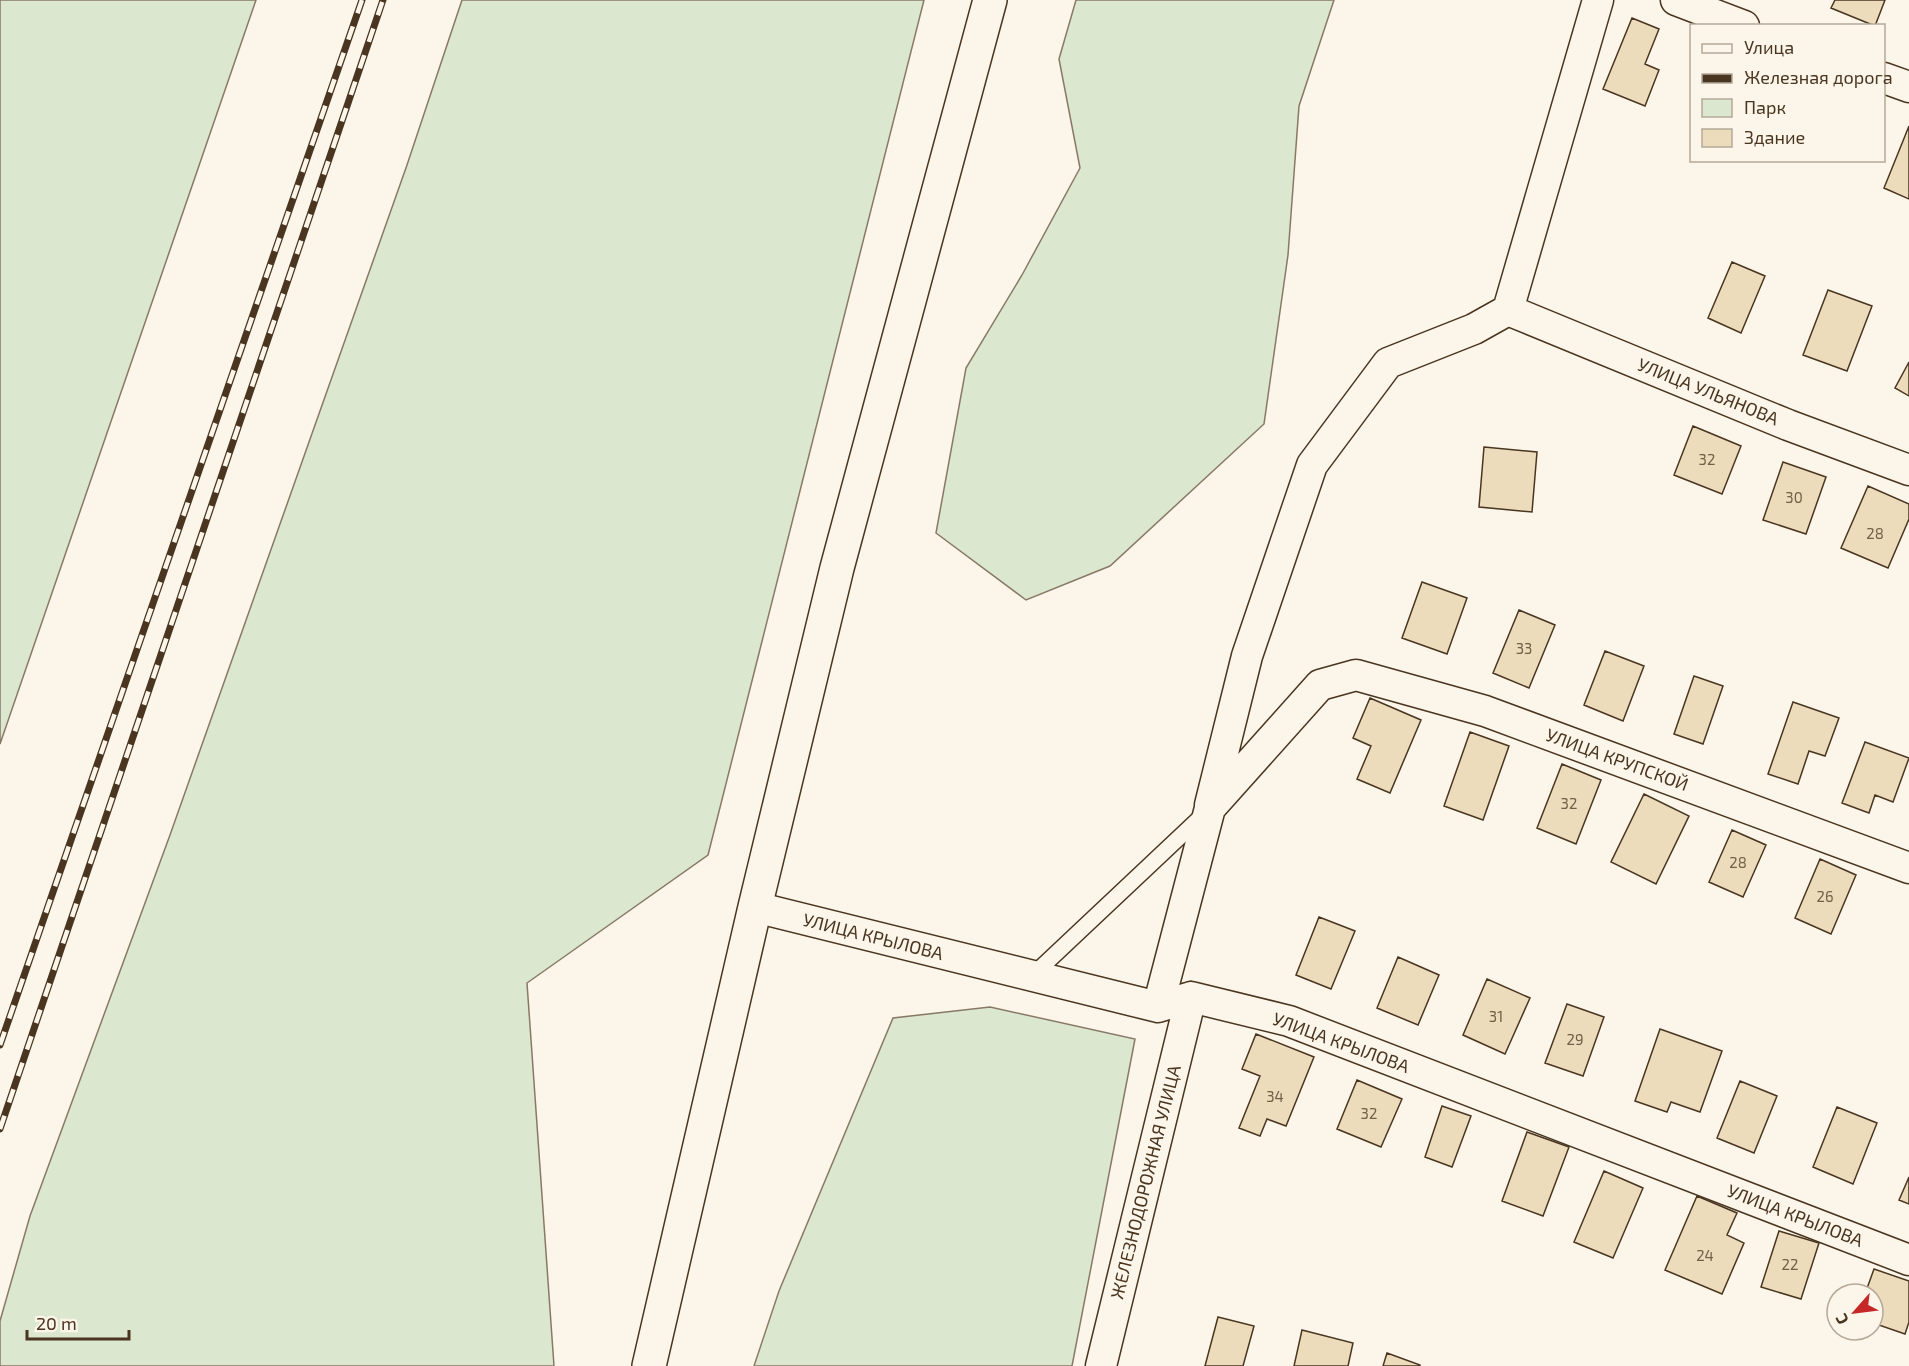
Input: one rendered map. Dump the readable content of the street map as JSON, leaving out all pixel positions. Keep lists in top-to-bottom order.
{
  "streets": {
    "street": [
      "УЛИЦА УЛЬЯНОВА",
      "УЛИЦА КРУПСКОЙ",
      "УЛИЦА КРЫЛОВА",
      "ЖЕЛЕЗНОДОРОЖНАЯ УЛИЦА"
    ]
  },
  "crossings": [
    ["УЛИЦА КРЫЛОВА", "ЖЕЛЕЗНОДОРОЖНАЯ УЛИЦА"]
  ],
  "house_numbers": [
    "32",
    "30",
    "28",
    "33",
    "32",
    "28",
    "26",
    "31",
    "29",
    "34",
    "32",
    "24",
    "22"
  ],
  "legend": [
    "Улица",
    "Железная дорога",
    "Парк",
    "Здание"
  ],
  "scale_bar": "20 m",
  "north": "bottom left"
}
